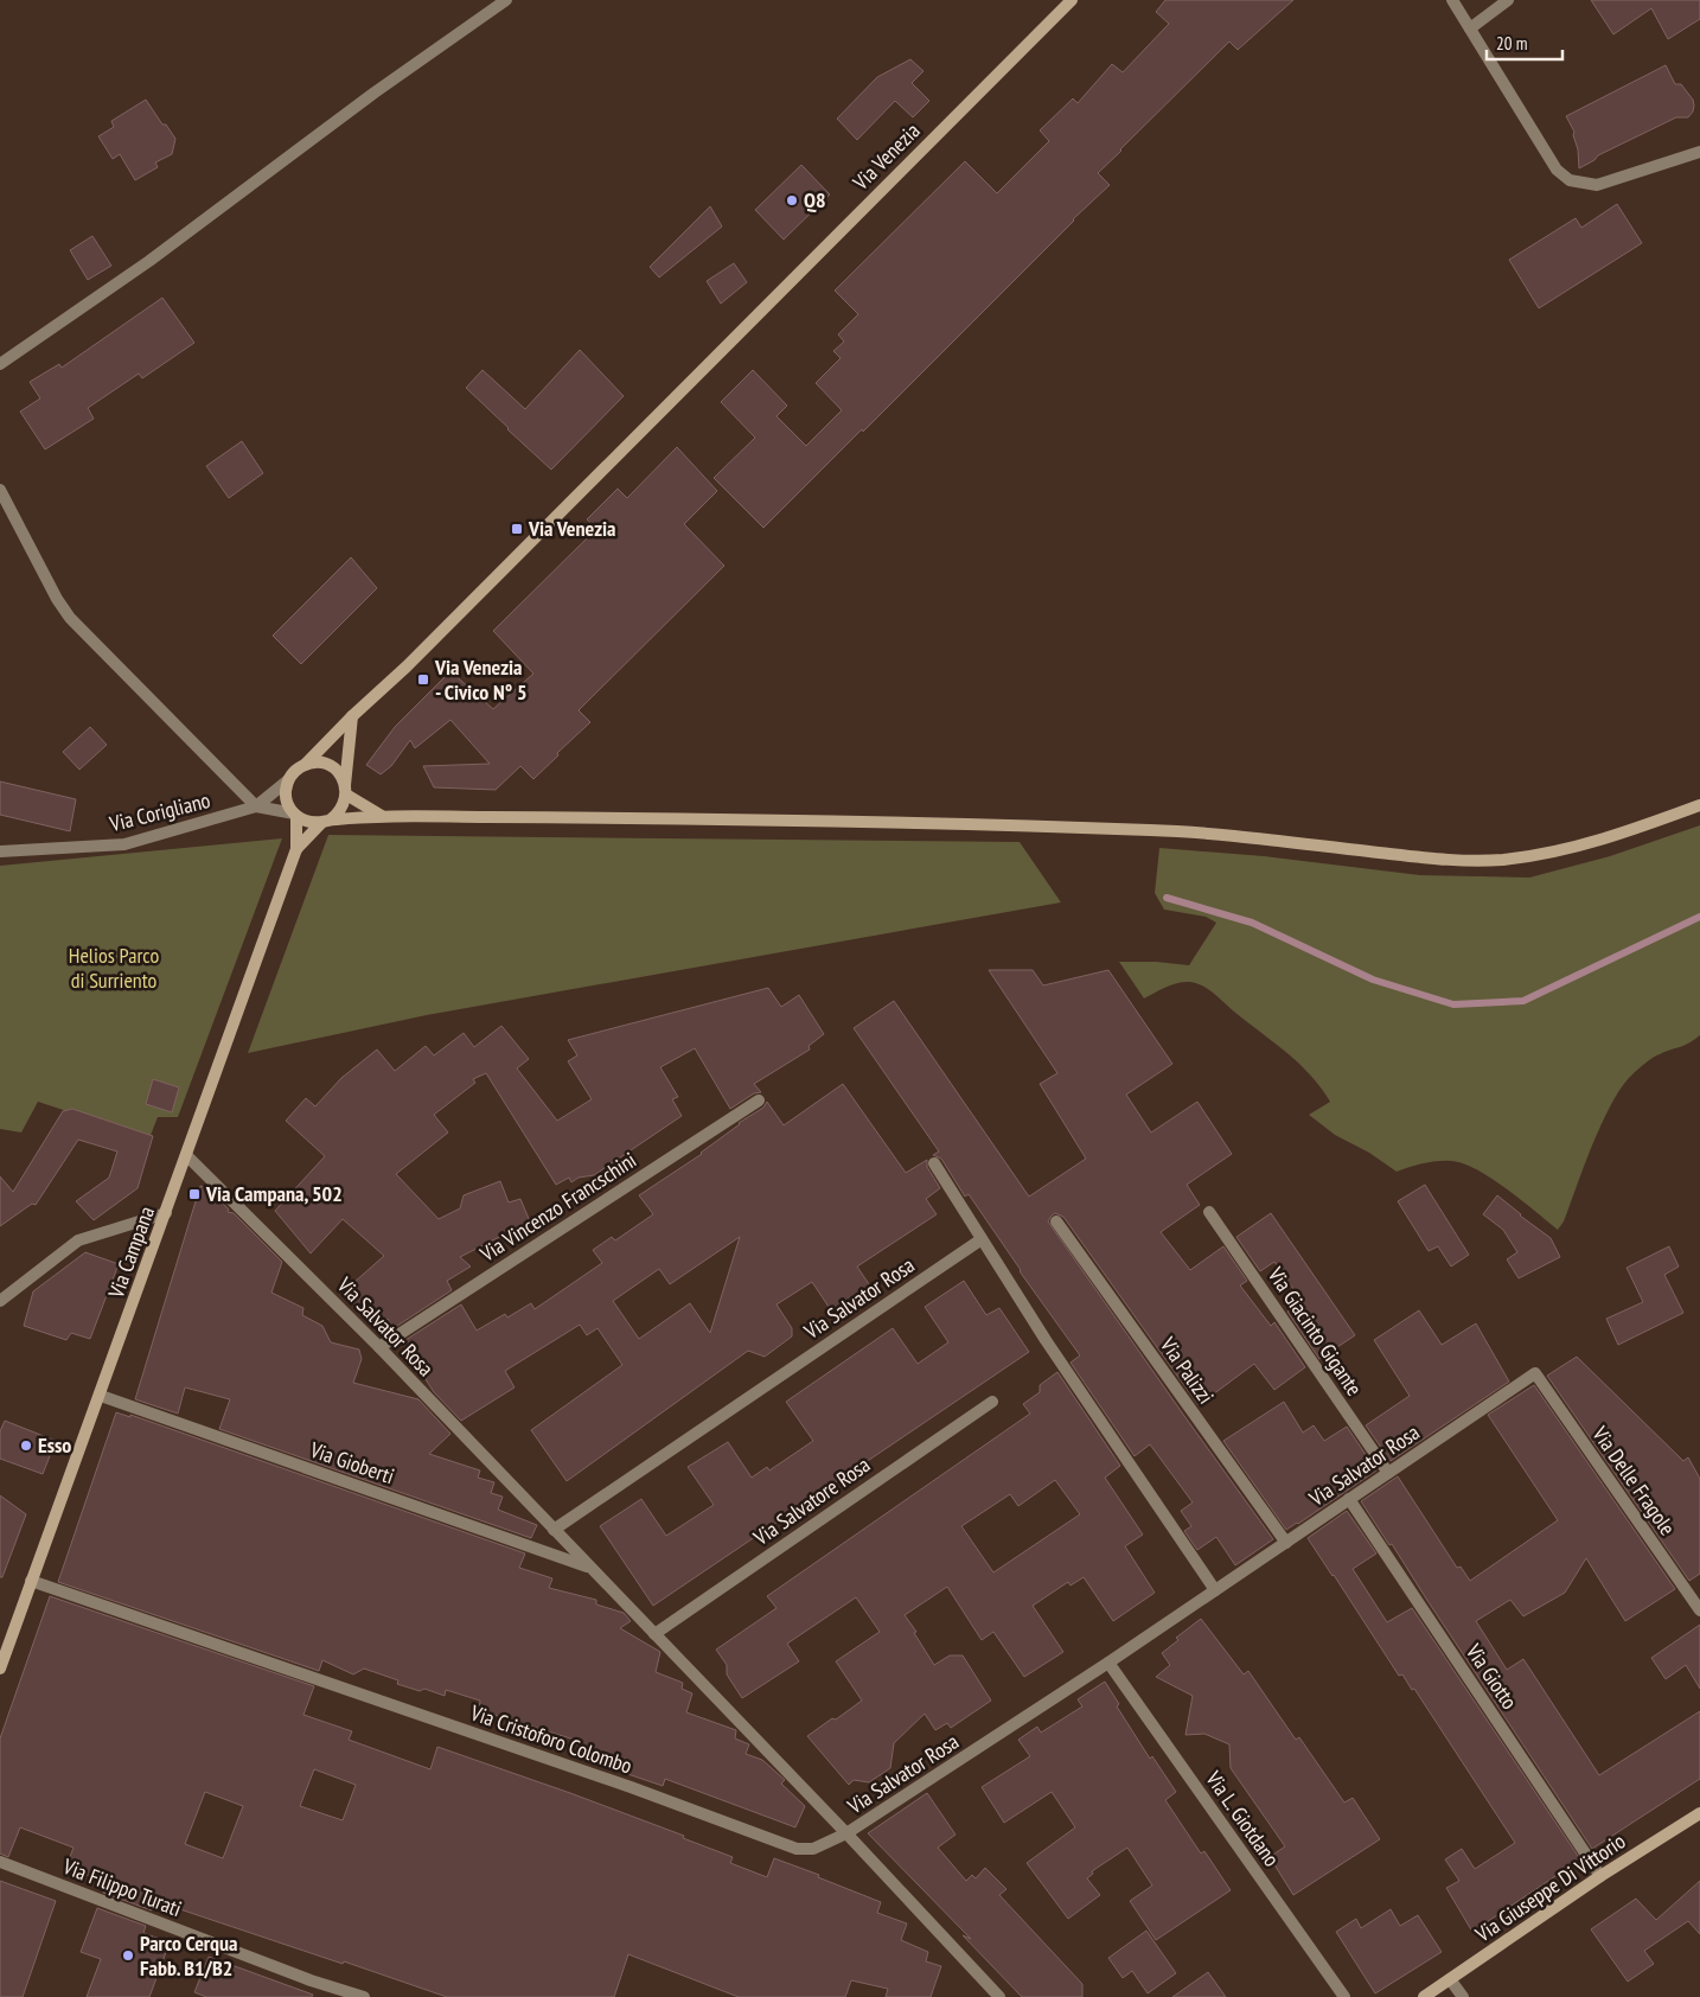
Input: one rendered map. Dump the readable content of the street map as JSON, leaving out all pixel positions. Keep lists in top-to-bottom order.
{
  "streets": {
    "main road": ["Via Venezia", "Via Campana", "Via Giuseppe Di Vittorio"],
    "street": [
      "Via Corigliano",
      "Via Vincenzo Francschini",
      "Via Salvator Rosa",
      "Via Giacinto Gigante",
      "Via Palizzi",
      "Via Gioberti",
      "Via Delle Fragole",
      "Via Salvatore Rosa",
      "Via Giotto",
      "Via Cristoforo Colombo",
      "Via L. Giotdano",
      "Via Filippo Turati"
    ]
  },
  "crossings": [
    ["Via Vincenzo Francschini", "Via Salvator Rosa"],
    ["Via Campana", "Via Salvator Rosa"],
    ["Via Campana", "Via Gioberti"],
    ["Via Campana", "Via Cristoforo Colombo"],
    ["Via Salvator Rosa", "Via Giacinto Gigante"],
    ["Via Salvator Rosa", "Via Palizzi"],
    ["Via Salvator Rosa", "Via Gioberti"],
    ["Via Salvator Rosa", "Via Delle Fragole"],
    ["Via Salvator Rosa", "Via Salvatore Rosa"],
    ["Via Salvator Rosa", "Via Giotto"],
    ["Via Salvator Rosa", "Via Cristoforo Colombo"],
    ["Via Salvator Rosa", "Via L. Giotdano"],
    ["Via Giotto", "Via Giuseppe Di Vittorio"]
  ],
  "parks": ["Helios Parco di Surriento"],
  "places": {
    "other": ["Q8", "Esso", "Parco Cerqua Fabb. B1/B2"],
    "transit": ["Via Venezia", "Via Venezia - Civico N° 5", "Via Campana, 502"]
  },
  "scale_bar": "20 m"
}
